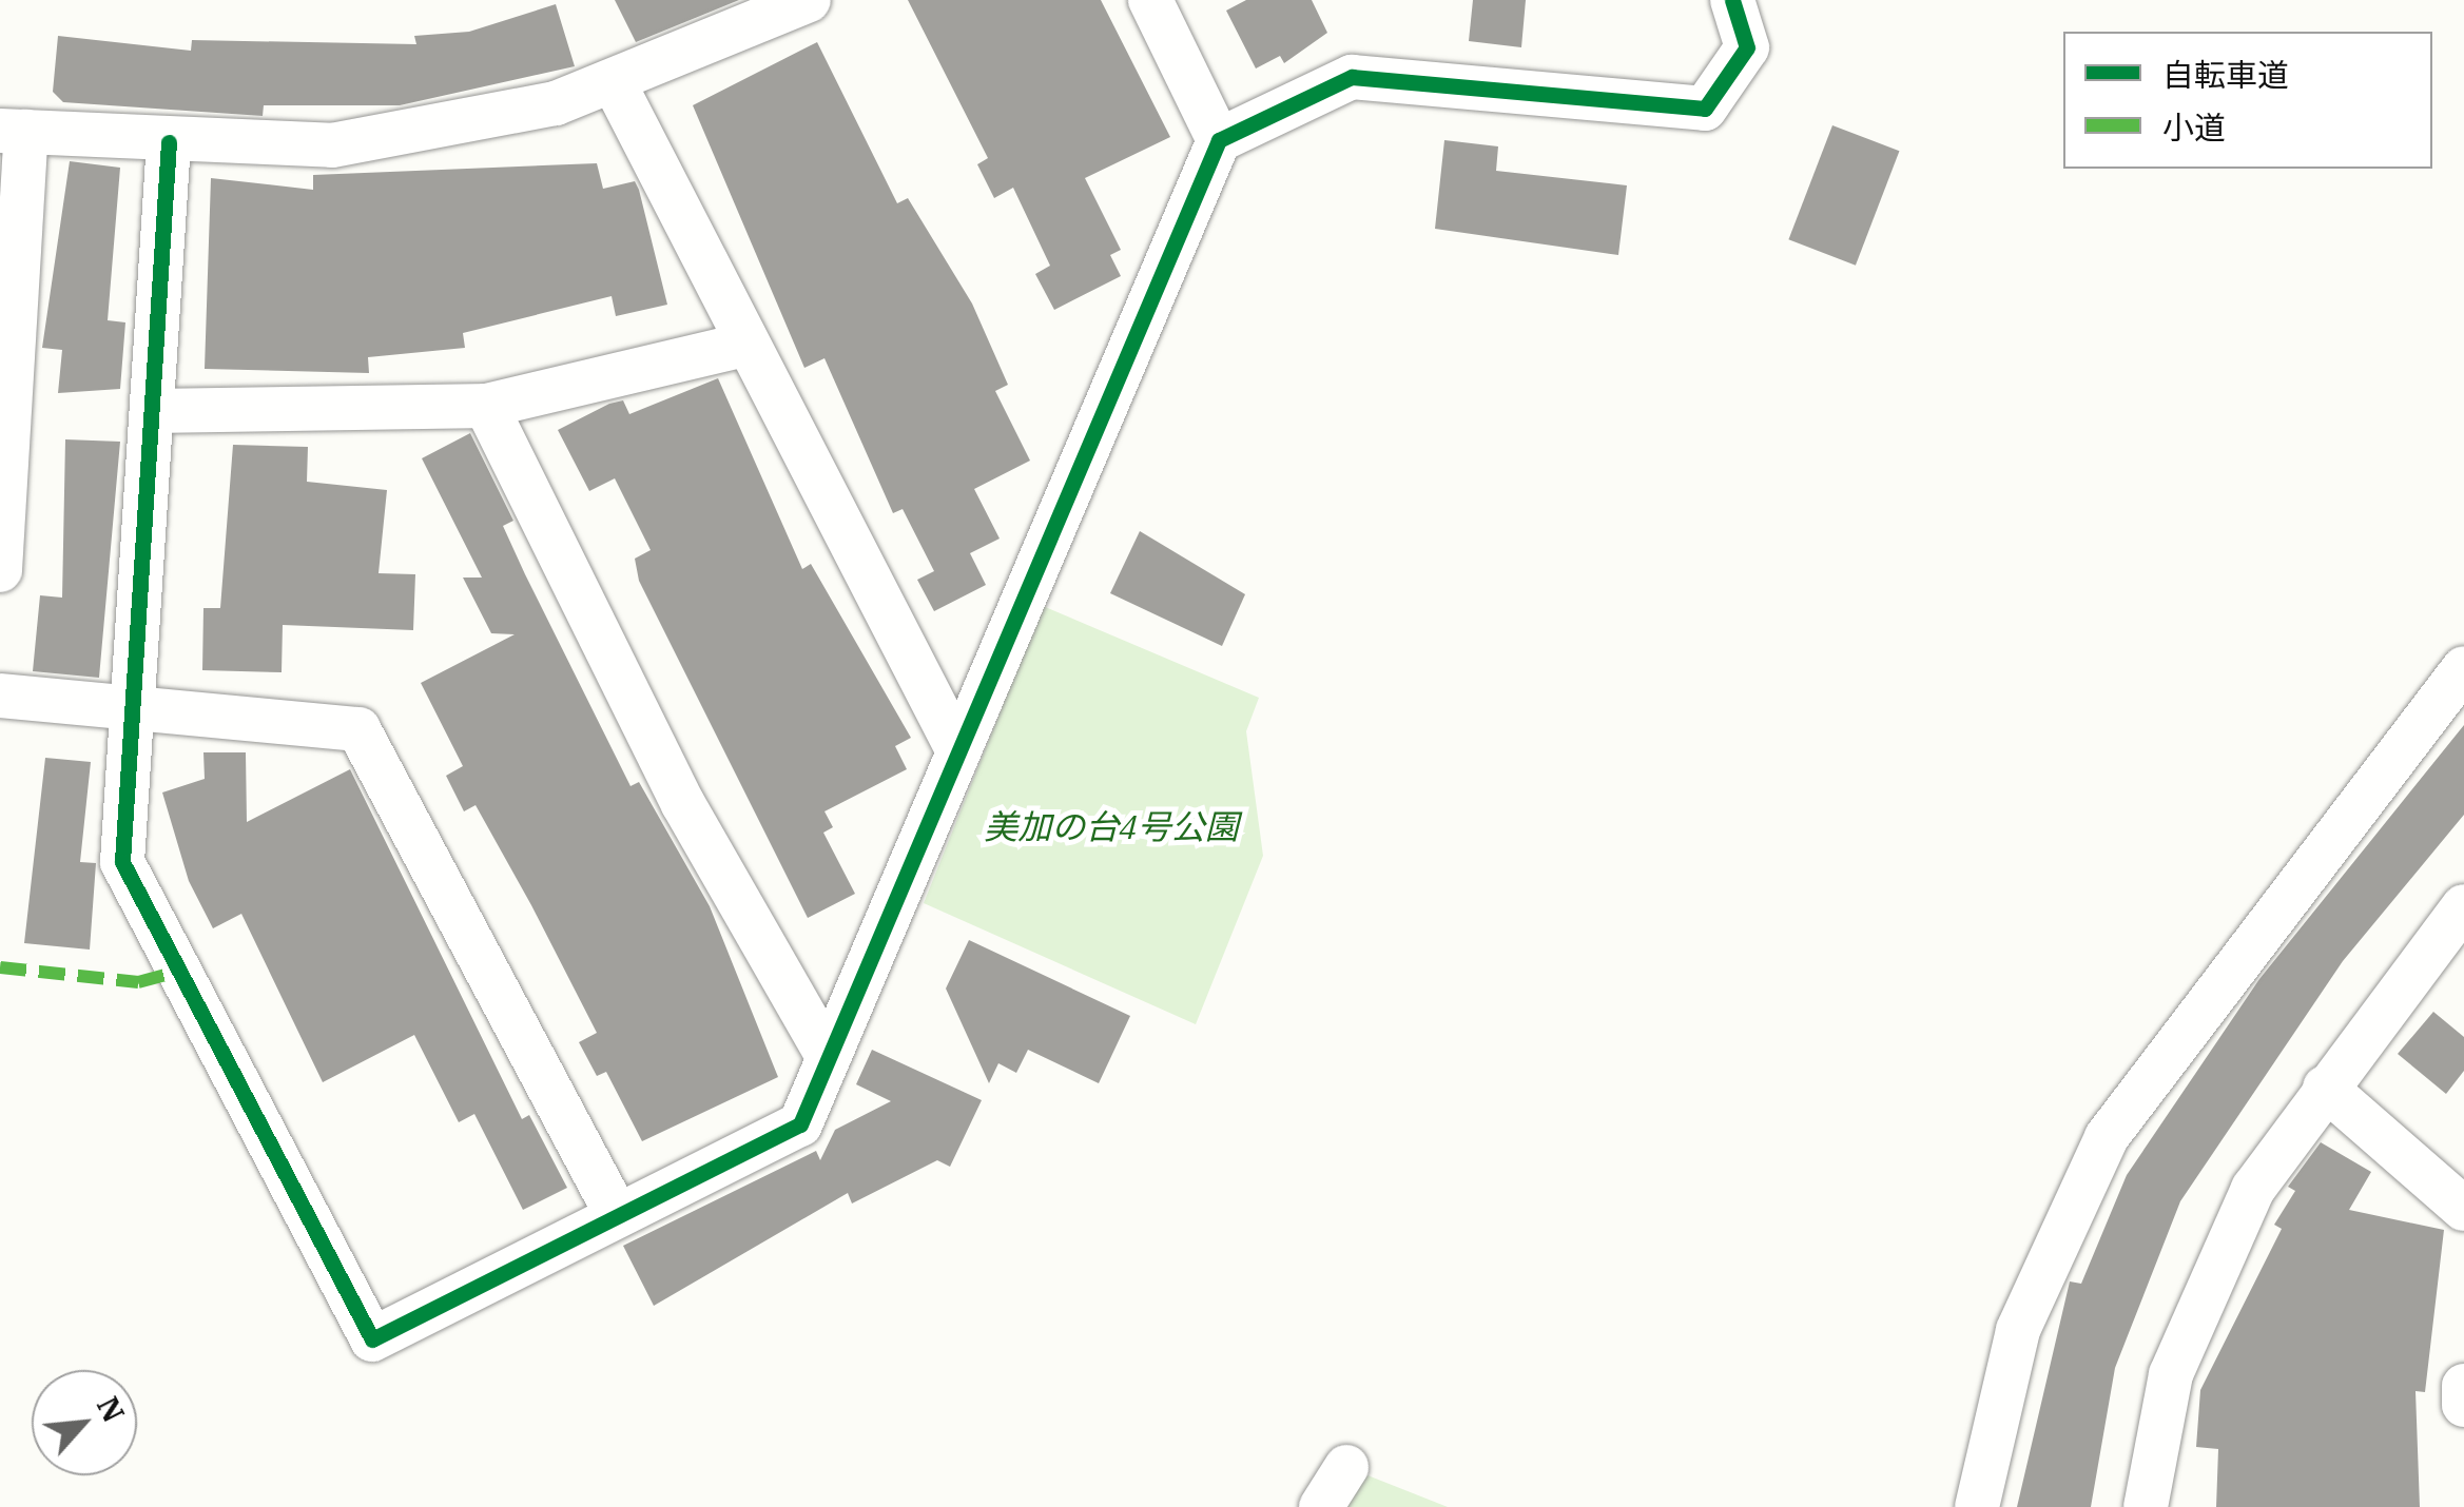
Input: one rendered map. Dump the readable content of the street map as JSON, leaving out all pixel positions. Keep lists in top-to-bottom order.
{
  "parks": ["美加の台4号公園"],
  "legend": ["自転車道", "小道"],
  "north": "top right"
}
